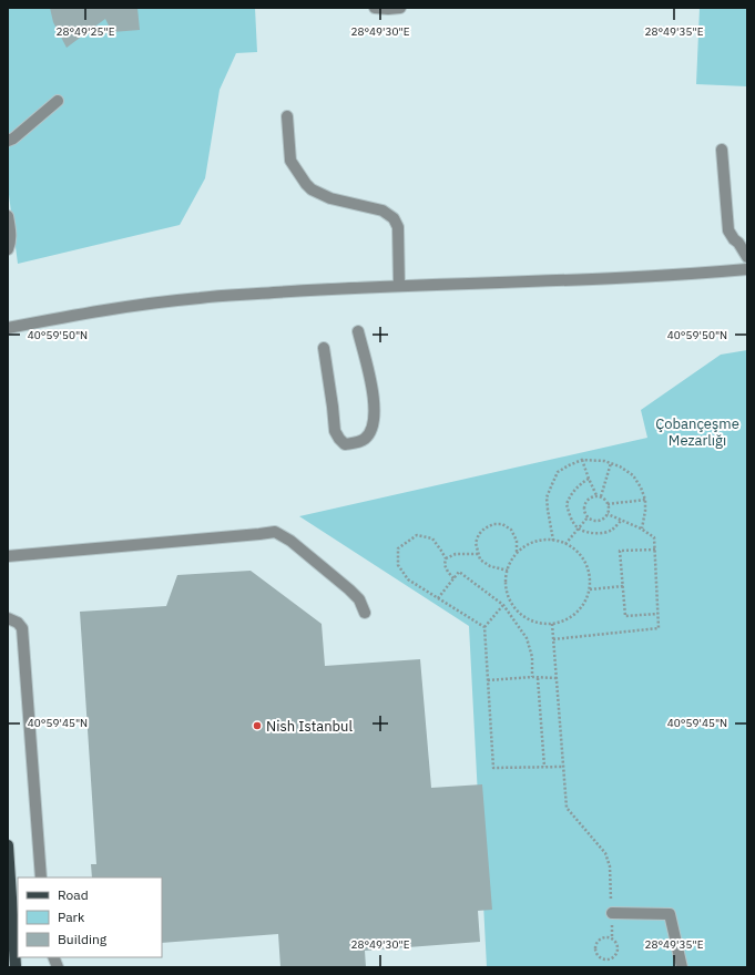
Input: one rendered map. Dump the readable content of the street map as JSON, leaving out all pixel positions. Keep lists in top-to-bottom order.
{
  "parks": ["Çobançeşme Mezarlığı"],
  "places": ["Nish Istanbul"],
  "legend": ["Road", "Park", "Building"],
  "coordinates": [
    "28°49'25\"E",
    "28°49'30\"E",
    "28°49'35\"E",
    "40°59'50\"N",
    "40°59'45\"N"
  ]
}
